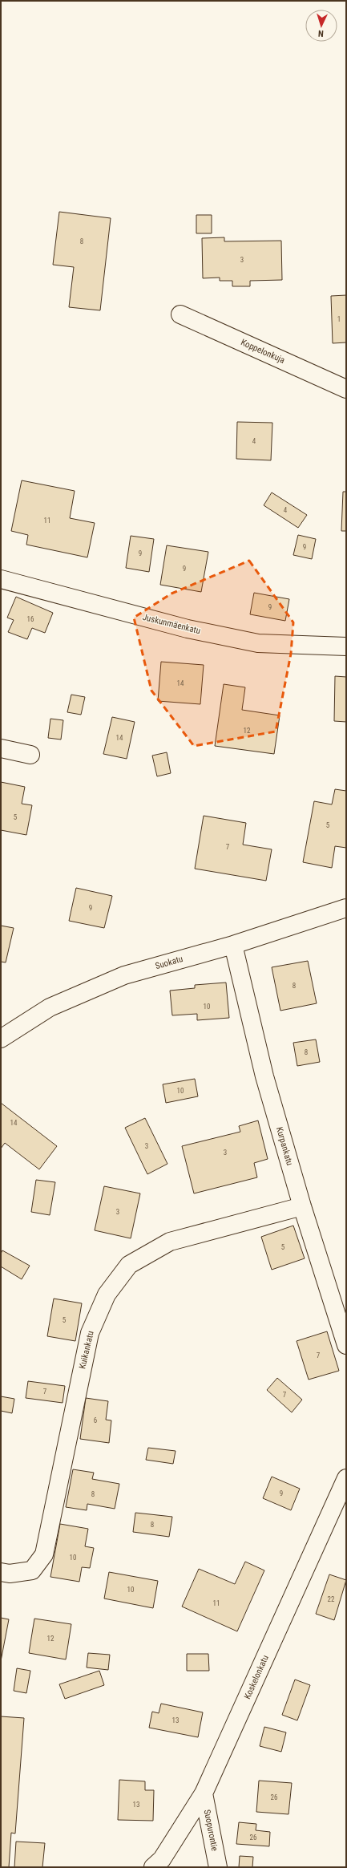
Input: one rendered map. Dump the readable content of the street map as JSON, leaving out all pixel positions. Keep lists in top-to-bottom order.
{
  "streets": {
    "street": [
      "Koppelonkuja",
      "Juskunmäenkatu",
      "Suokatu",
      "Kurpankatu",
      "Kuikankatu",
      "Koskelonkatu",
      "Suopurontie"
    ]
  },
  "crossings": [
    ["Suokatu", "Kurpankatu"],
    ["Kurpankatu", "Kuikankatu"],
    ["Koskelonkatu", "Suopurontie"]
  ],
  "house_numbers": [
    "8",
    "3",
    "1",
    "4",
    "4",
    "11",
    "9",
    "9",
    "9",
    "9",
    "16",
    "14",
    "12",
    "14",
    "5",
    "5",
    "7",
    "9",
    "8",
    "10",
    "8",
    "10",
    "14",
    "3",
    "3",
    "3",
    "5",
    "5",
    "7",
    "7",
    "7",
    "6",
    "9",
    "8",
    "8",
    "10",
    "10",
    "22",
    "11",
    "12",
    "13",
    "26",
    "13",
    "26"
  ],
  "north": "bottom"
}
